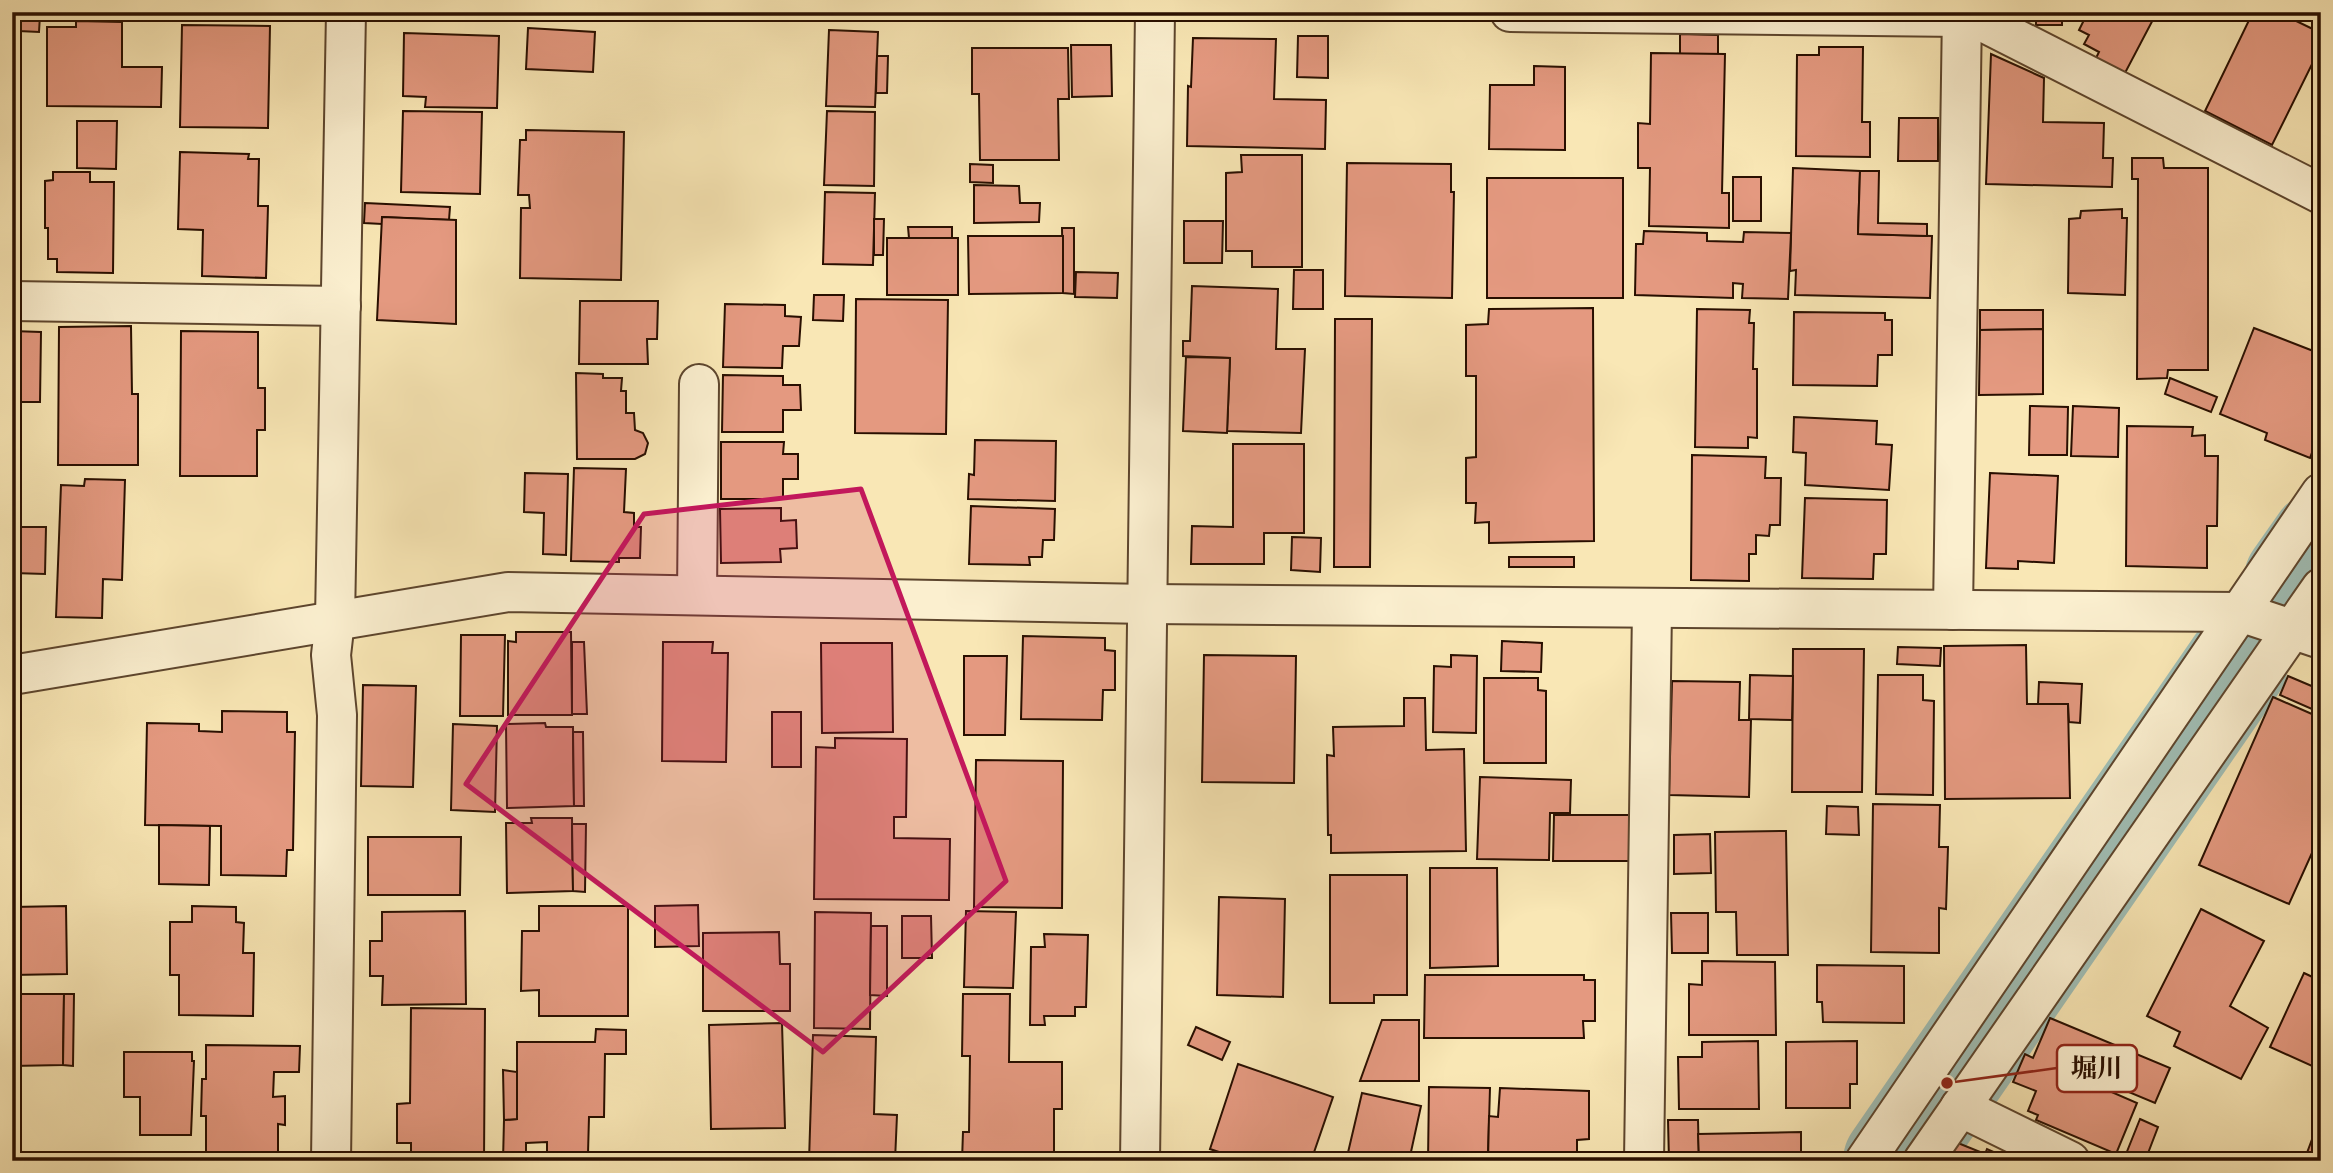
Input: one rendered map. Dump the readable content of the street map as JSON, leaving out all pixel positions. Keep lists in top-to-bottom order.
{
  "places": ["堀川"]
}
